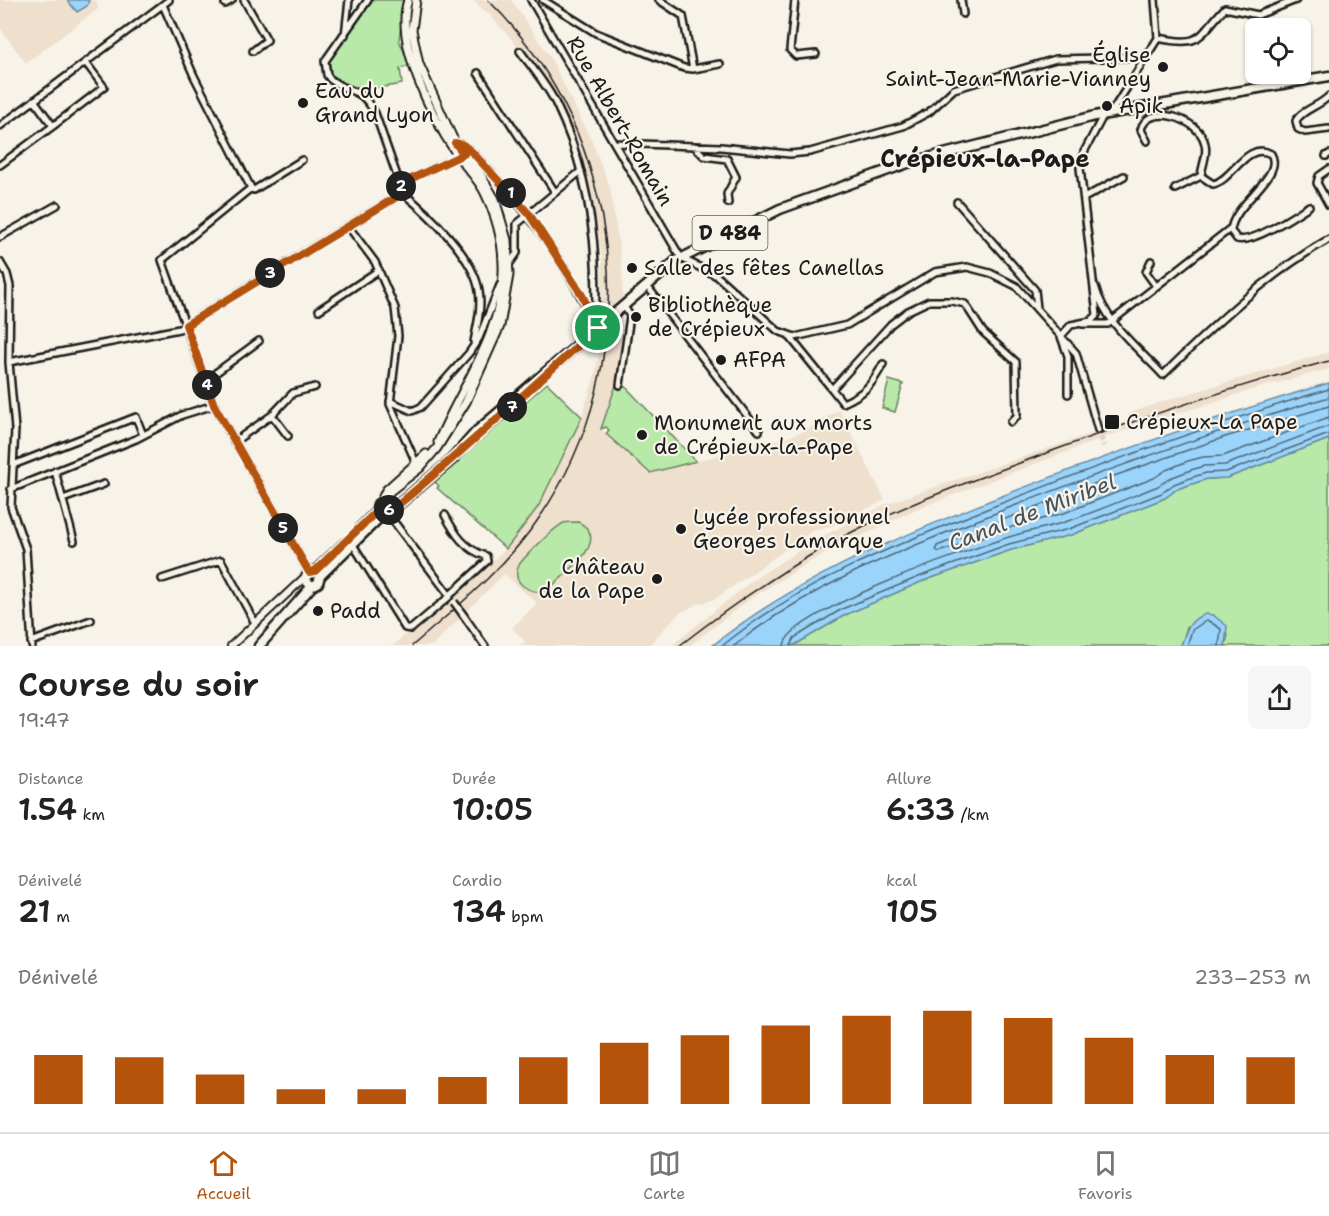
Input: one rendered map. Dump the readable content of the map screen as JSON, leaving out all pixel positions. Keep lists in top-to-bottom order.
{
  "streets": {
    "main road": ["D 484"],
    "street": ["Rue Albert-Romain"]
  },
  "crossings": [
    ["Rue Albert-Romain", "D 484"]
  ],
  "districts": ["Crépieux-la-Pape"],
  "water": ["Canal de Miribel"],
  "places": {
    "other": [
      "Église Saint-Jean-Marie-Vianney",
      "Eau du Grand Lyon",
      "Apik",
      "Salle des fêtes Canellas",
      "Bibliothèque de Crépieux",
      "AFPA",
      "Monument aux morts de Crépieux-la-Pape",
      "Lycée professionnel Georges Lamarque",
      "Château de la Pape",
      "Padd"
    ],
    "transit": ["Crépieux-La Pape"]
  },
  "page": {
    "pins": [
      "2",
      "1",
      "3",
      "4",
      "7",
      "6",
      "5"
    ],
    "heading": ["Course du soir", "19:47"],
    "stats": [
      ["Distance", "1.54 km"],
      ["Durée", "10:05"],
      ["Allure", "6:33 /km"],
      ["Dénivelé", "21 m"],
      ["Cardio", "134 bpm"],
      ["kcal", "105"]
    ],
    "chart": ["Dénivelé", "233–253 m"],
    "tabs": ["Accueil", "Carte", "Favoris"]
  }
}
